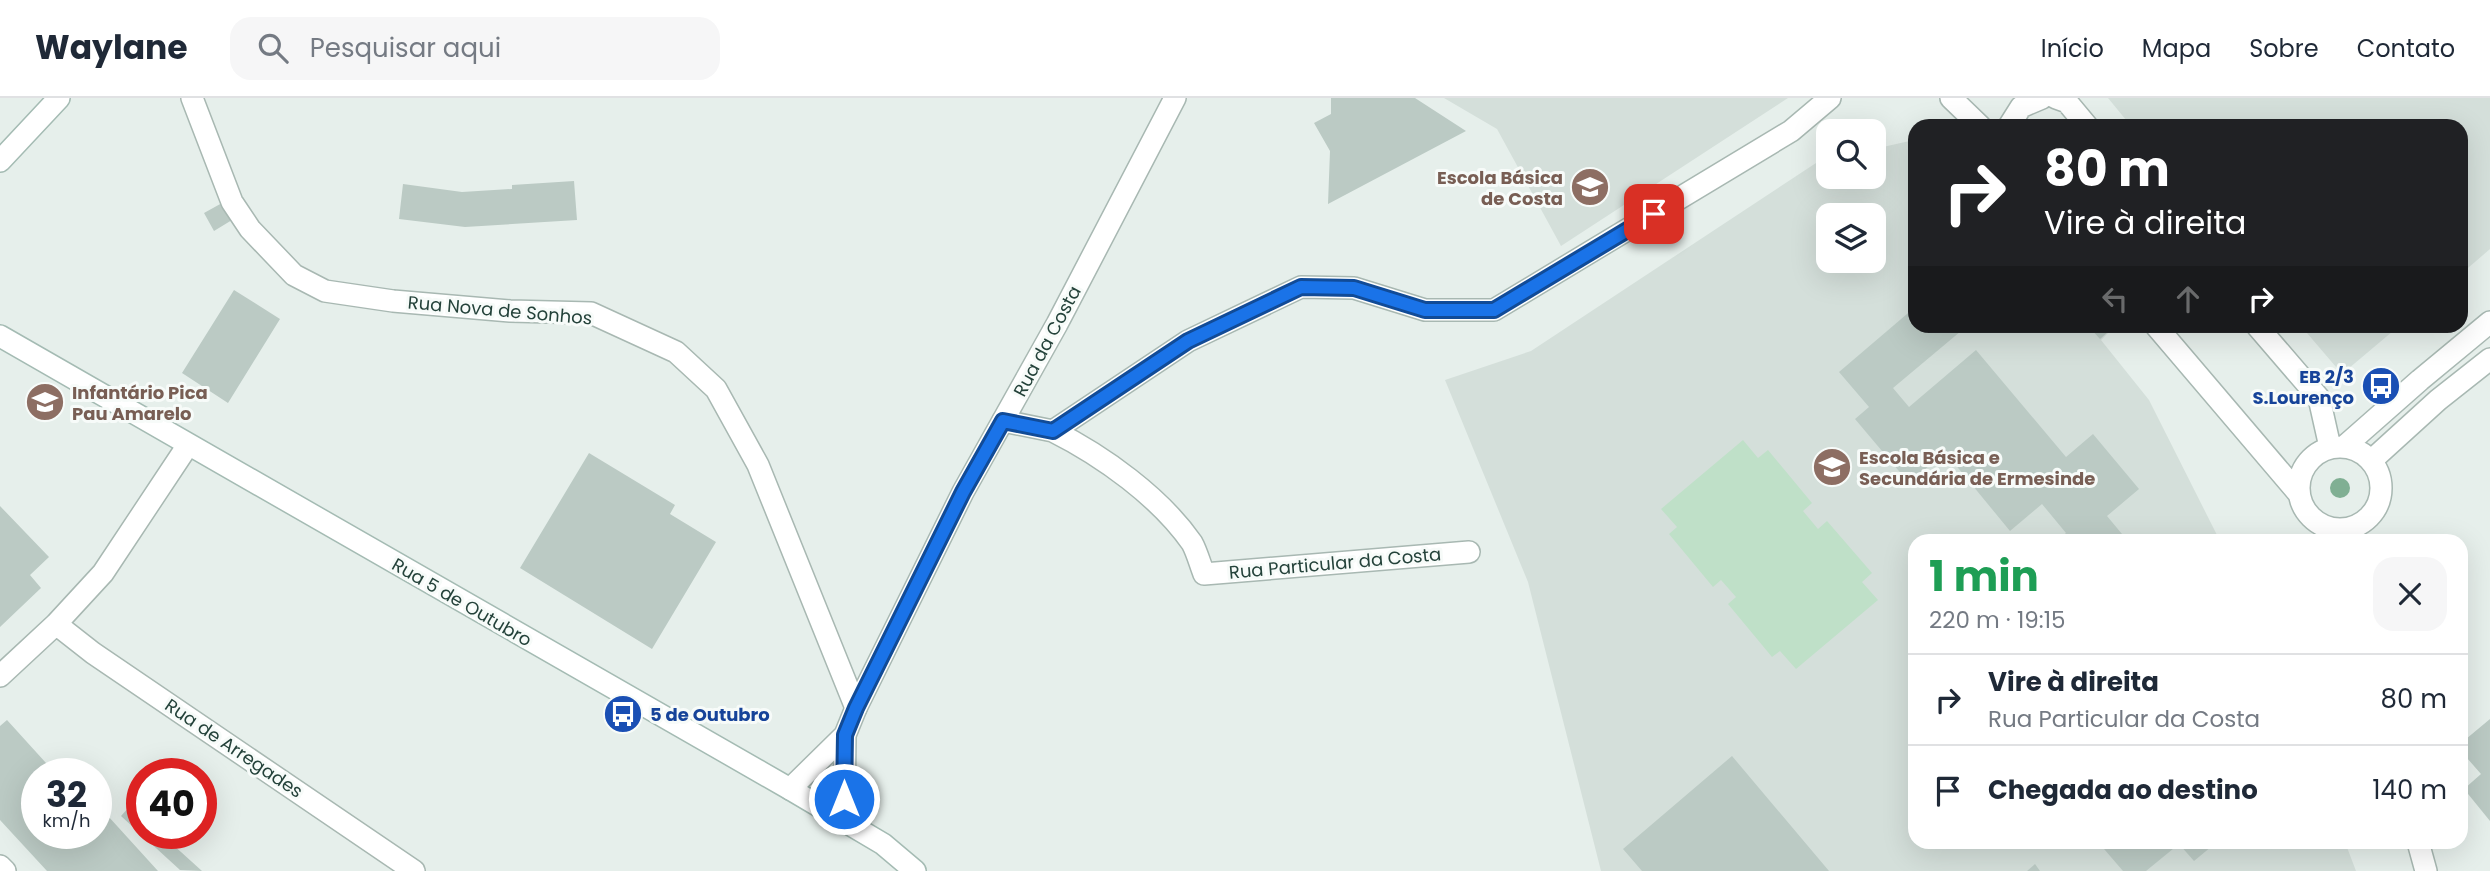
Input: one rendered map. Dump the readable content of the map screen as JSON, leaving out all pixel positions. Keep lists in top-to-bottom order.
{
  "streets": {
    "street": [
      "Rua Nova de Sonhos",
      "Rua da Costa",
      "Rua Particular da Costa",
      "Rua 5 de Outubro",
      "Rua de Arregades"
    ]
  },
  "crossings": [
    ["Rua Nova de Sonhos", "Rua da Costa"],
    ["Rua da Costa", "Rua Particular da Costa"],
    ["Rua da Costa", "Rua 5 de Outubro"]
  ],
  "places": {
    "school or university": ["Escola Básica de Costa", "Infantário Pica Pau Amarelo", "Escola Básica e Secundária de Ermesinde"],
    "bus stop": ["EB 2/3 S.Lourenço", "5 de Outubro"]
  },
  "page": {
    "header": "Waylane",
    "search": "Pesquisar aqui",
    "nav": [
      "Início",
      "Mapa",
      "Sobre",
      "Contato"
    ],
    "turn": ["80 m", "Vire à direita"],
    "heading": ["1 min", "220 m · 19:15"],
    "list": [
      {
        "name": "Vire à direita",
        "note": "Rua Particular da Costa",
        "value": "80 m"
      },
      {
        "name": "Chegada ao destino",
        "value": "140 m"
      }
    ],
    "speed": "32 km/h",
    "limit": "40"
  }
}
